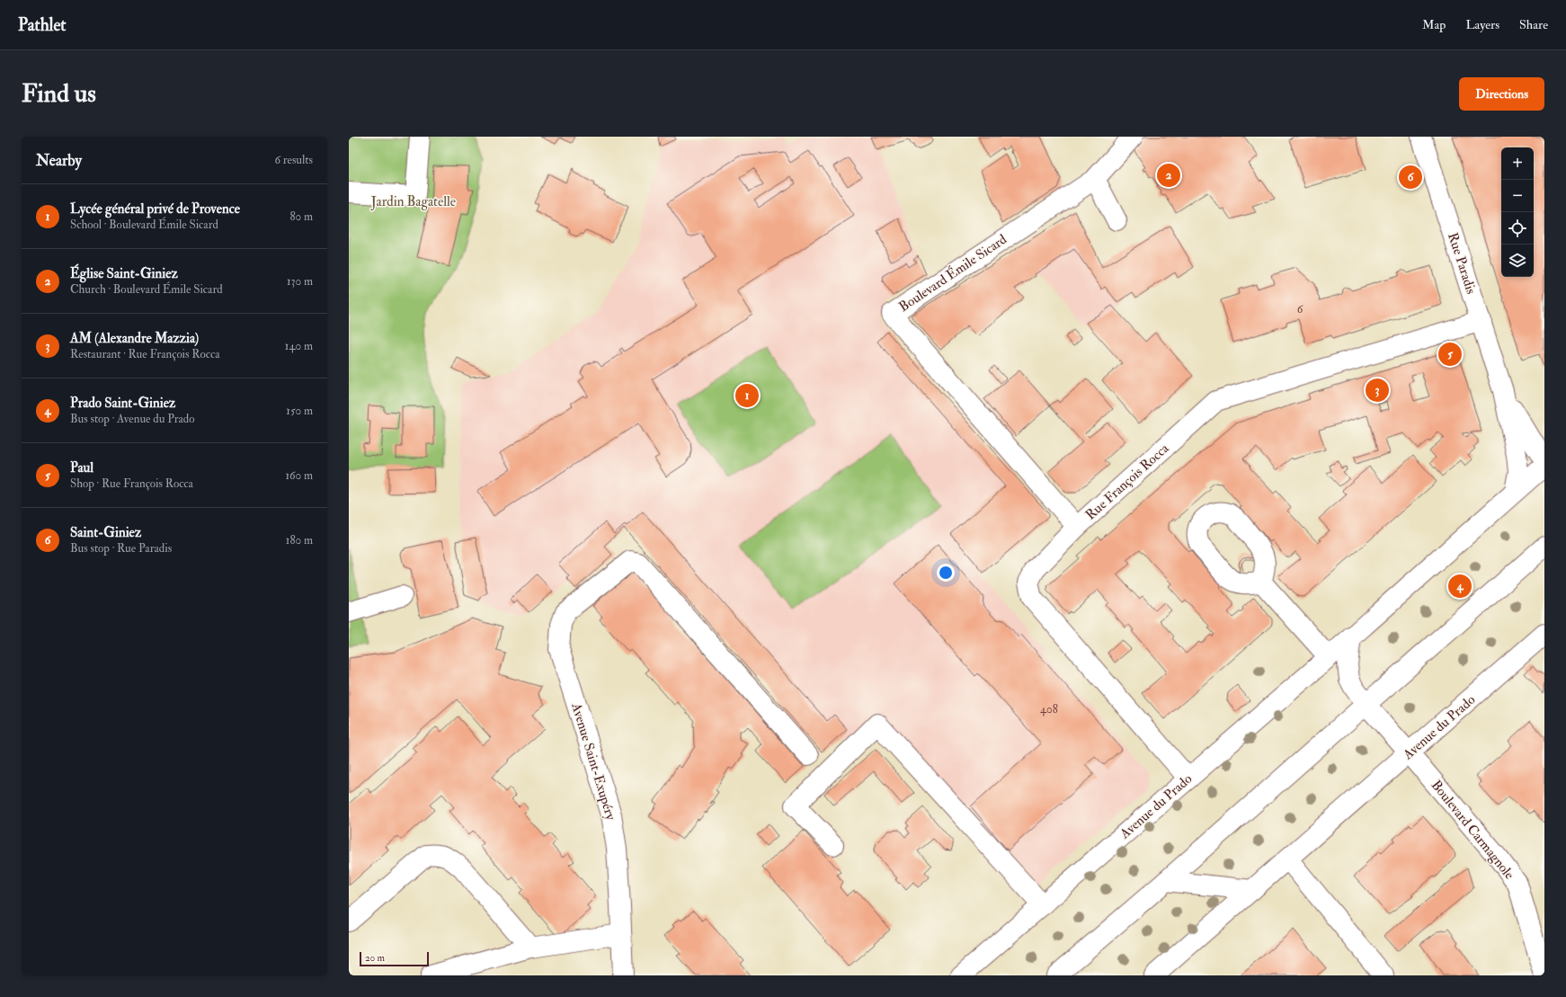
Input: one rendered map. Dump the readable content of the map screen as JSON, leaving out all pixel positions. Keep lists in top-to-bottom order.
{
  "streets": {
    "street": [
      "Rue Paradis",
      "Boulevard Émile Sicard",
      "Rue François Rocca",
      "Avenue du Prado",
      "Avenue Saint-Exupéry",
      "Boulevard Carmagnole"
    ]
  },
  "crossings": [
    ["Rue Paradis", "Rue François Rocca"],
    ["Rue Paradis", "Avenue du Prado"],
    ["Boulevard Émile Sicard", "Rue François Rocca"],
    ["Rue François Rocca", "Avenue du Prado"],
    ["Avenue du Prado", "Boulevard Carmagnole"]
  ],
  "parks": ["Jardin Bagatelle"],
  "house_numbers": ["6", "408"],
  "scale_bar": "20 m",
  "page": {
    "header": "Pathlet",
    "nav": ["Map", "Layers", "Share"],
    "buttons": "Directions",
    "title": "Find us",
    "heading": ["Nearby", "6 results"],
    "map_buttons": ["+", "−"],
    "pins": [
      "2",
      "6",
      "5",
      "3",
      "1",
      "4"
    ],
    "list": [
      {
        "mark": "1",
        "name": "Lycée général privé de Provence",
        "note": "School · Boulevard Émile Sicard",
        "value": "80 m"
      },
      {
        "mark": "2",
        "name": "Église Saint-Giniez",
        "note": "Church · Boulevard Émile Sicard",
        "value": "130 m"
      },
      {
        "mark": "3",
        "name": "AM (Alexandre Mazzia)",
        "note": "Restaurant · Rue François Rocca",
        "value": "140 m"
      },
      {
        "mark": "4",
        "name": "Prado Saint-Giniez",
        "note": "Bus stop · Avenue du Prado",
        "value": "150 m"
      },
      {
        "mark": "5",
        "name": "Paul",
        "note": "Shop · Rue François Rocca",
        "value": "160 m"
      },
      {
        "mark": "6",
        "name": "Saint-Giniez",
        "note": "Bus stop · Rue Paradis",
        "value": "180 m"
      }
    ],
    "scale": "20 m"
  }
}
